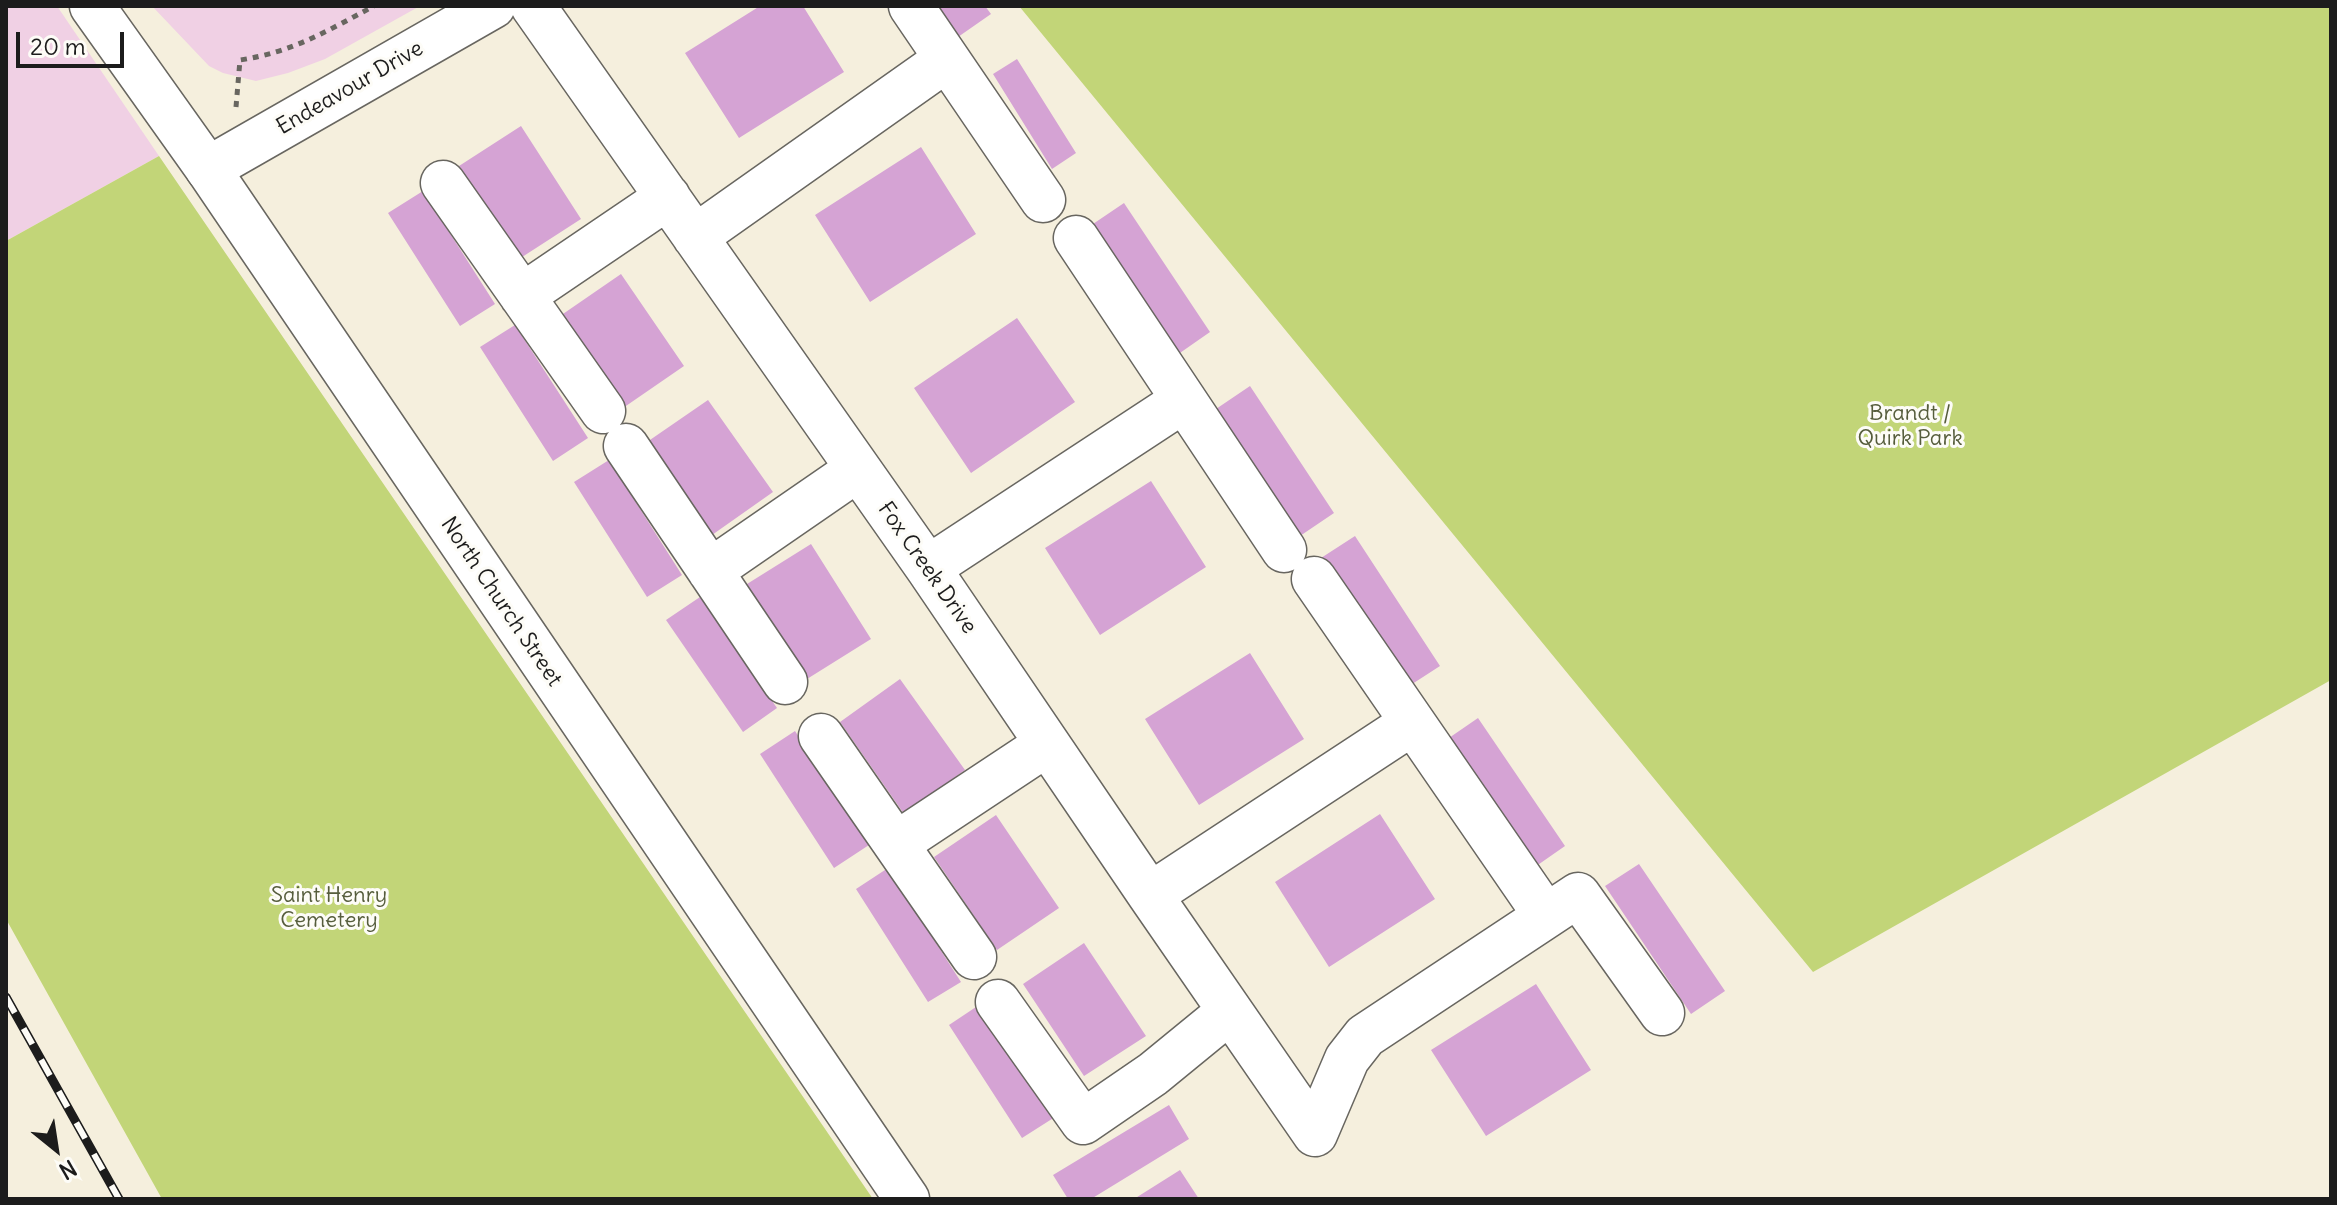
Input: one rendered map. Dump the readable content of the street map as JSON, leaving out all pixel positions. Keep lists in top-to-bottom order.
{
  "streets": {
    "street": ["Endeavour Drive", "Fox Creek Drive", "North Church Street"]
  },
  "crossings": [
    ["Endeavour Drive", "North Church Street"]
  ],
  "parks": ["Brandt / Quirk Park", "Saint Henry Cemetery"],
  "scale_bar": "20 m",
  "north": "bottom right"
}
